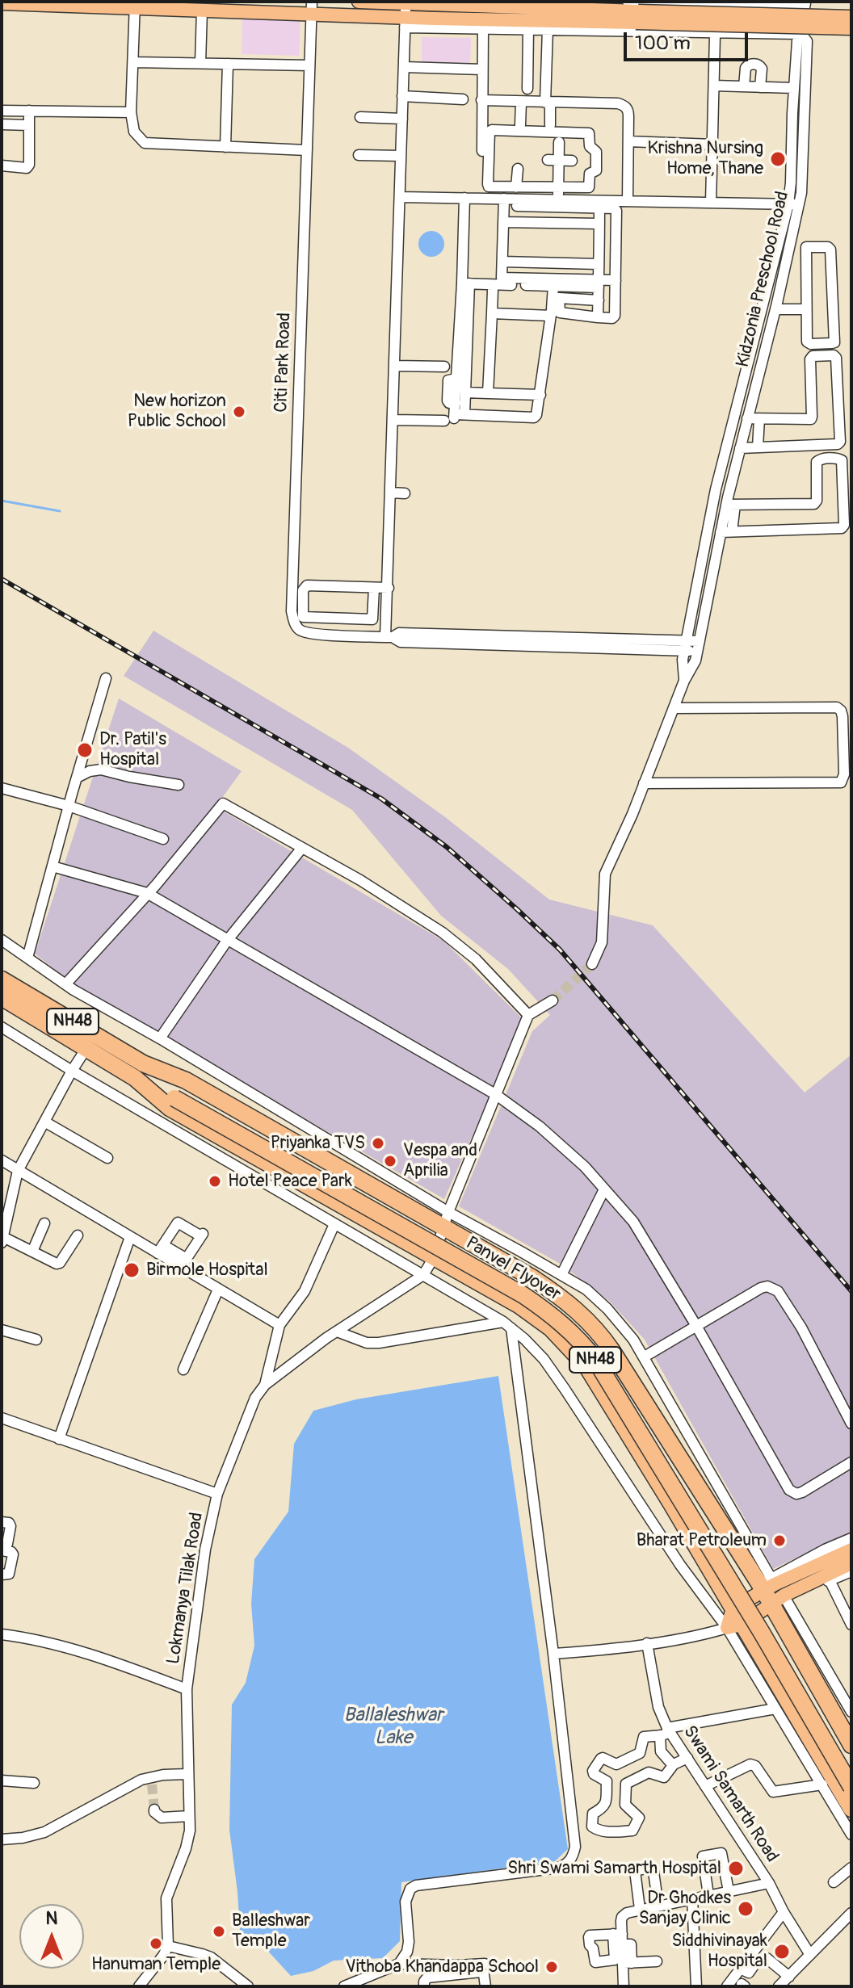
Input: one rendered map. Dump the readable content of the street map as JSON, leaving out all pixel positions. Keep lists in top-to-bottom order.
{
  "streets": {
    "highway": ["NH48", "Panvel Flyover"],
    "street": [
      "Kidzonia Preschool Road",
      "Citi Park Road",
      "Lokmanya Tilak Road",
      "Swami Samarth Road"
    ]
  },
  "crossings": [
    ["NH48", "Panvel Flyover"]
  ],
  "water": ["Ballaleshwar Lake"],
  "places": [
    "Krishna Nursing Home, Thane",
    "New horizon Public School",
    "Dr. Patil's Hospital",
    "Priyanka TVS",
    "Vespa and Aprilia",
    "Hotel Peace Park",
    "Birmole Hospital",
    "Bharat Petroleum",
    "Shri Swami Samarth Hospital",
    "Dr Ghodkes Sanjay Clinic",
    "Balleshwar Temple",
    "Hanuman Temple",
    "Siddhivinayak Hospital",
    "Vithoba Khandappa School"
  ],
  "scale_bar": "100 m",
  "north": "top"
}
